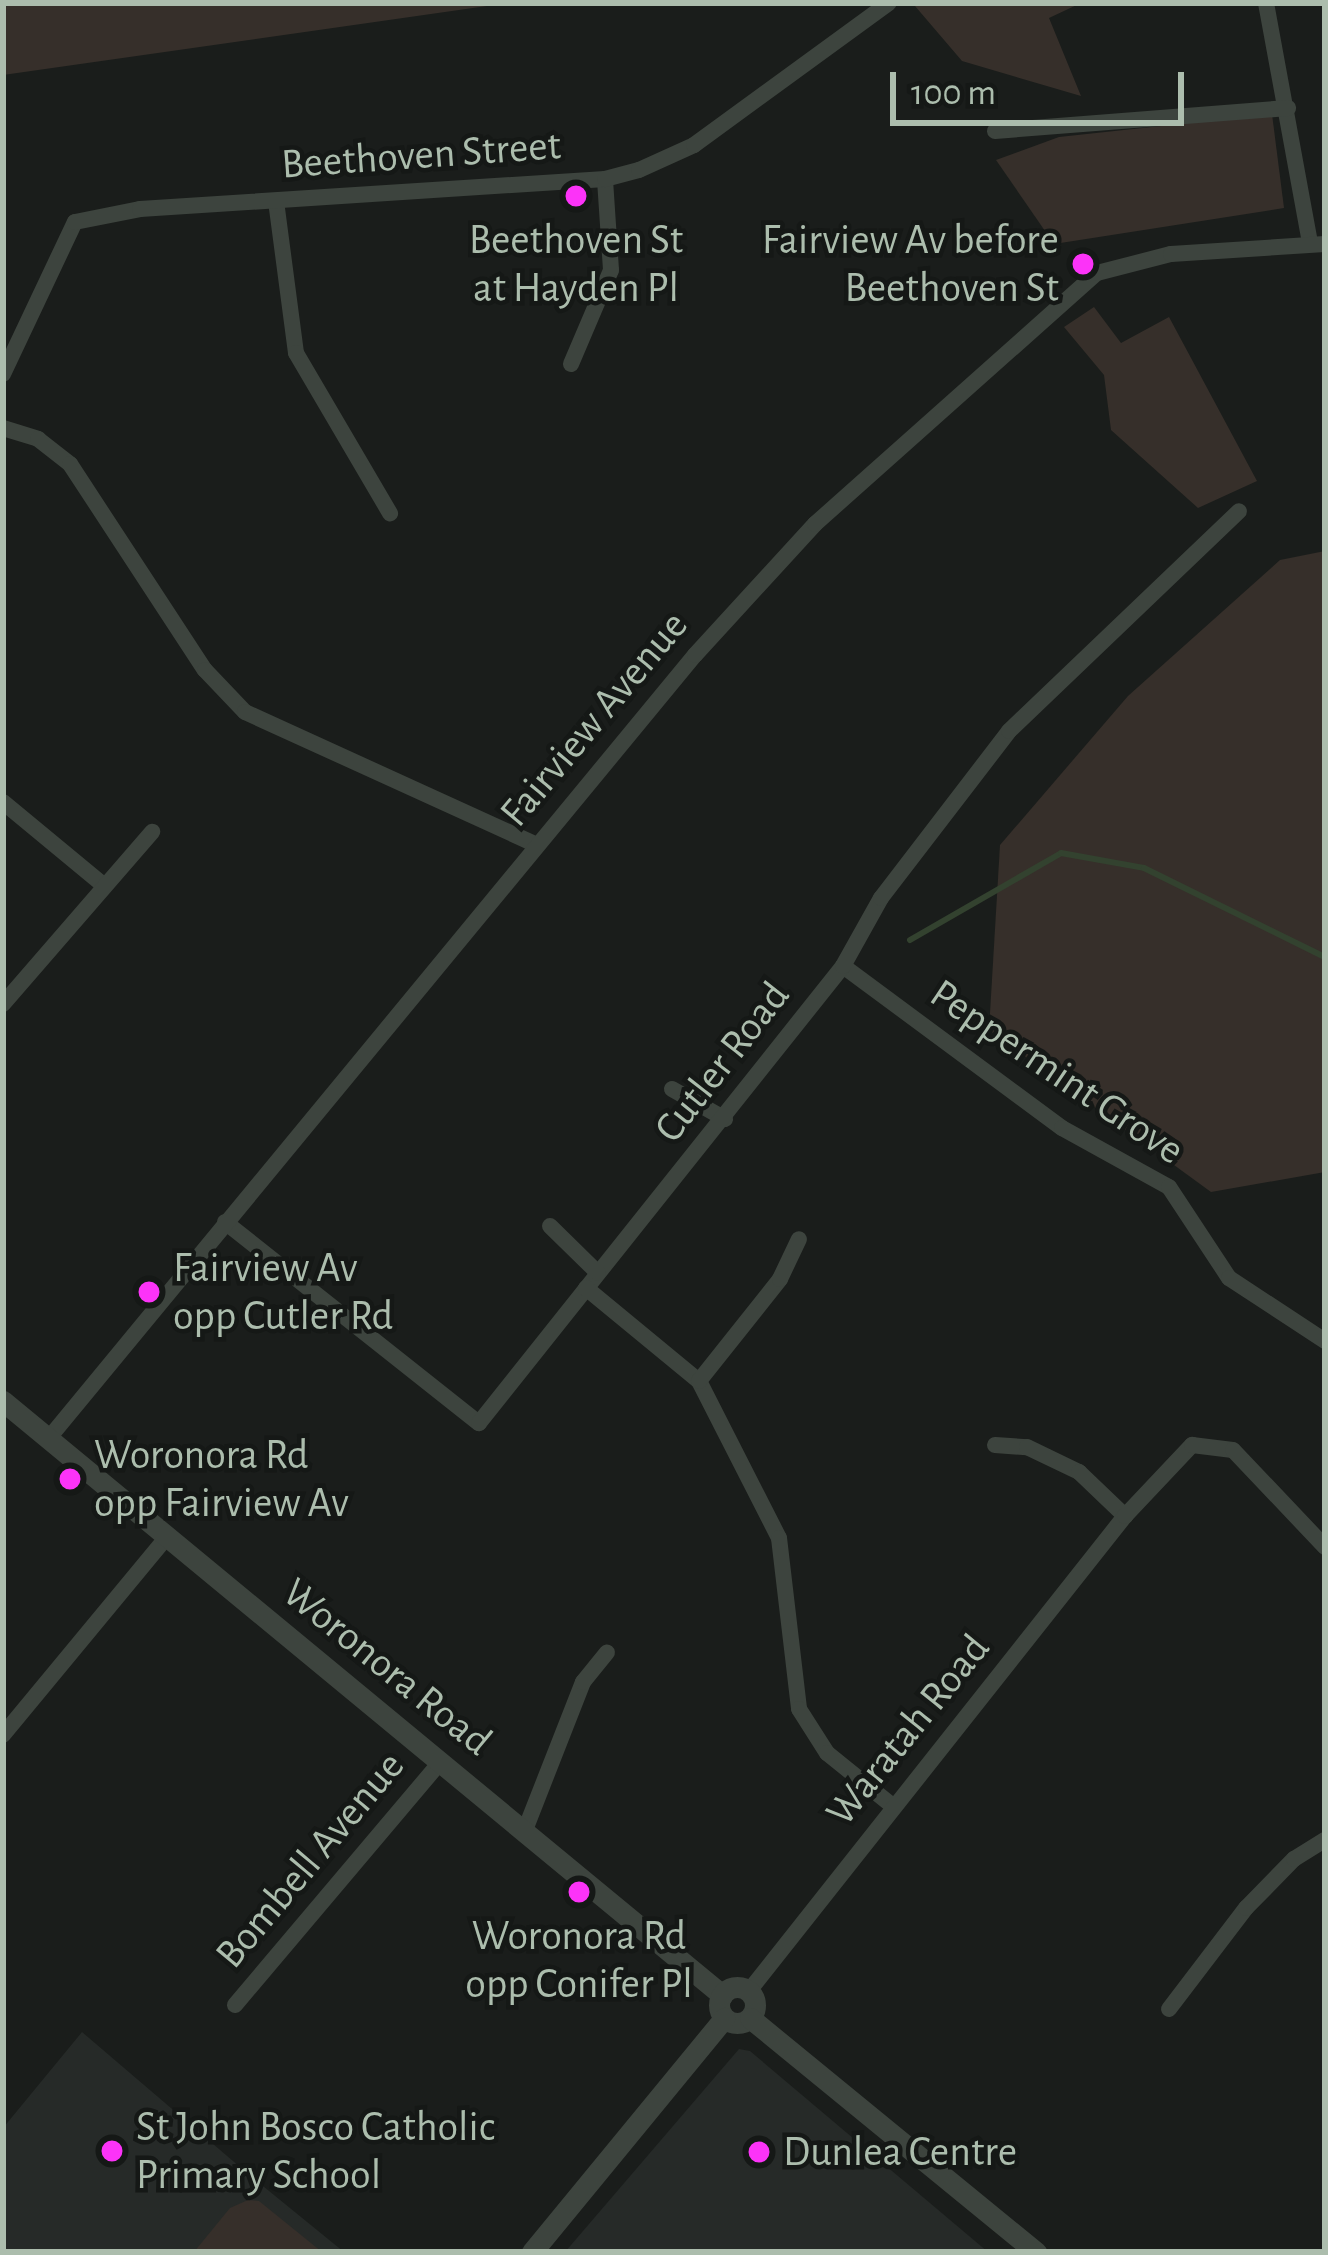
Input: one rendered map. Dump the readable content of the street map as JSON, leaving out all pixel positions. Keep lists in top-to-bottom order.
{
  "streets": {
    "street": [
      "Beethoven Street",
      "Fairview Avenue",
      "Cutler Road",
      "Peppermint Grove",
      "Woronora Road",
      "Waratah Road",
      "Bombell Avenue"
    ]
  },
  "crossings": [
    ["Fairview Avenue", "Cutler Road"],
    ["Fairview Avenue", "Woronora Road"],
    ["Cutler Road", "Peppermint Grove"],
    ["Woronora Road", "Bombell Avenue"]
  ],
  "places": [
    "Beethoven St at Hayden Pl",
    "Fairview Av before Beethoven St",
    "Fairview Av opp Cutler Rd",
    "Woronora Rd opp Fairview Av",
    "Woronora Rd opp Conifer Pl",
    "St John Bosco Catholic Primary School",
    "Dunlea Centre"
  ],
  "scale_bar": "100 m"
}
